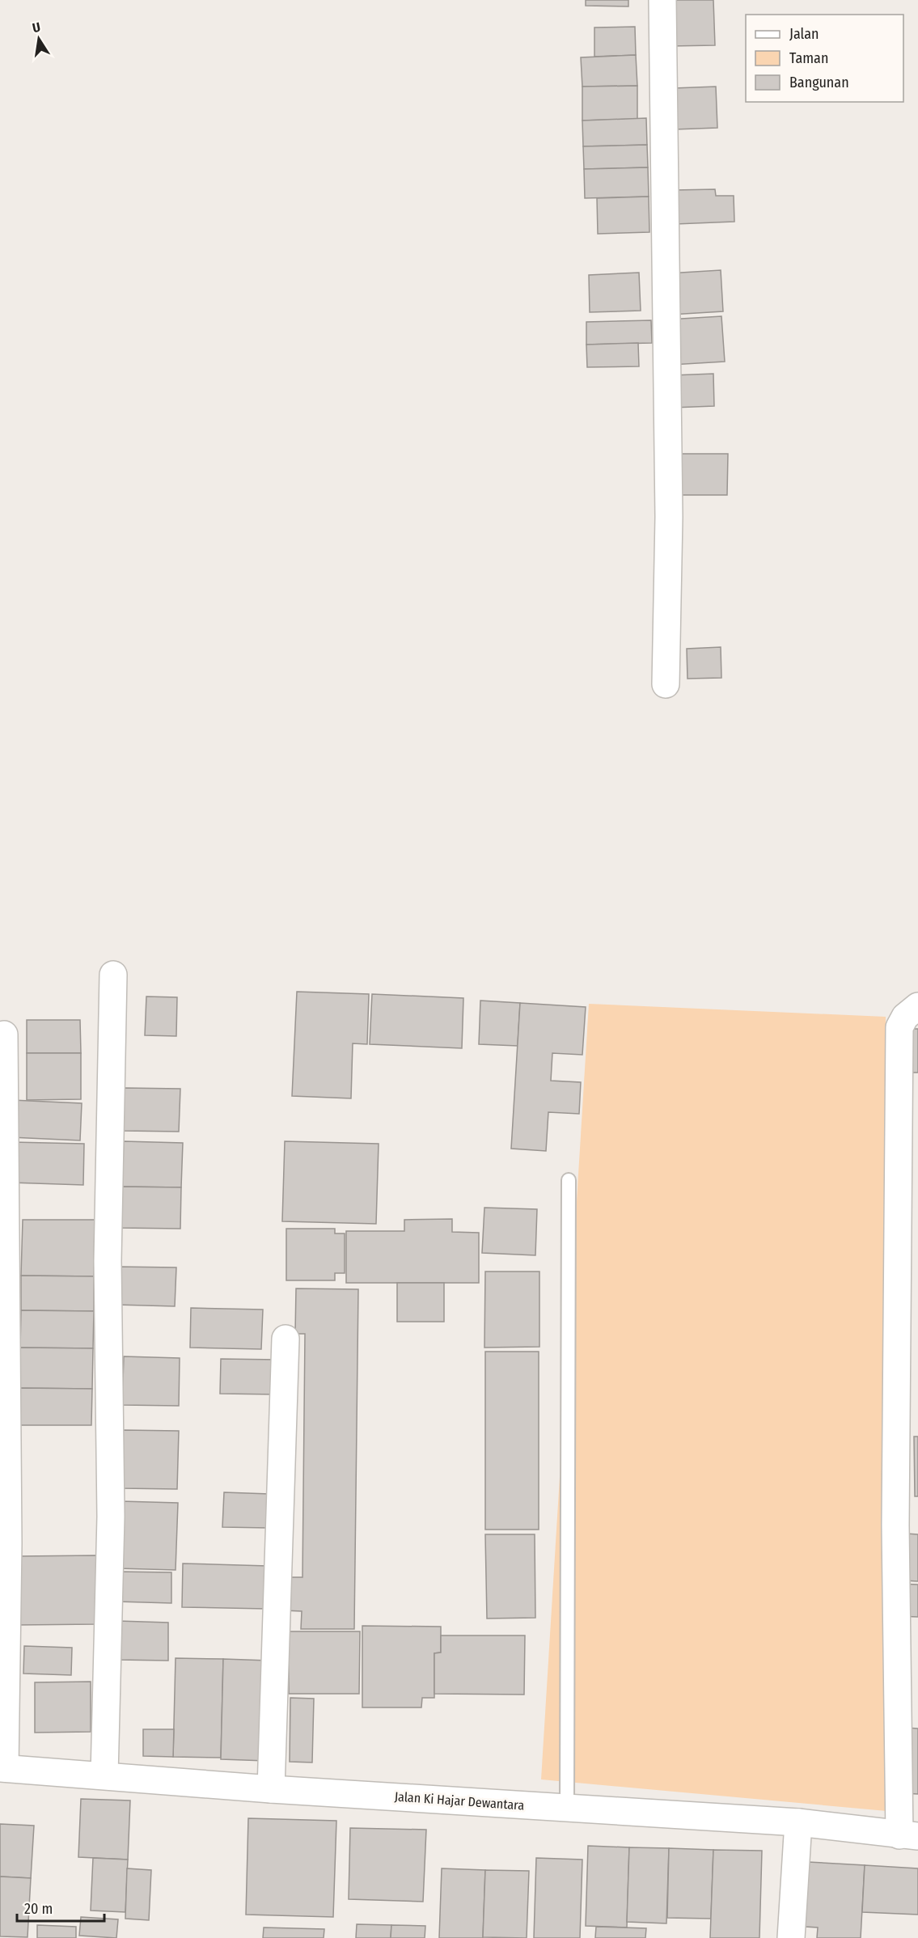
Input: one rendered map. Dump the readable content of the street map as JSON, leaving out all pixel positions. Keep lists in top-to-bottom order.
{
  "streets": {
    "street": ["Jalan Ki Hajar Dewantara"]
  },
  "legend": ["Jalan", "Taman", "Bangunan"],
  "scale_bar": "20 m",
  "north": "top"
}
